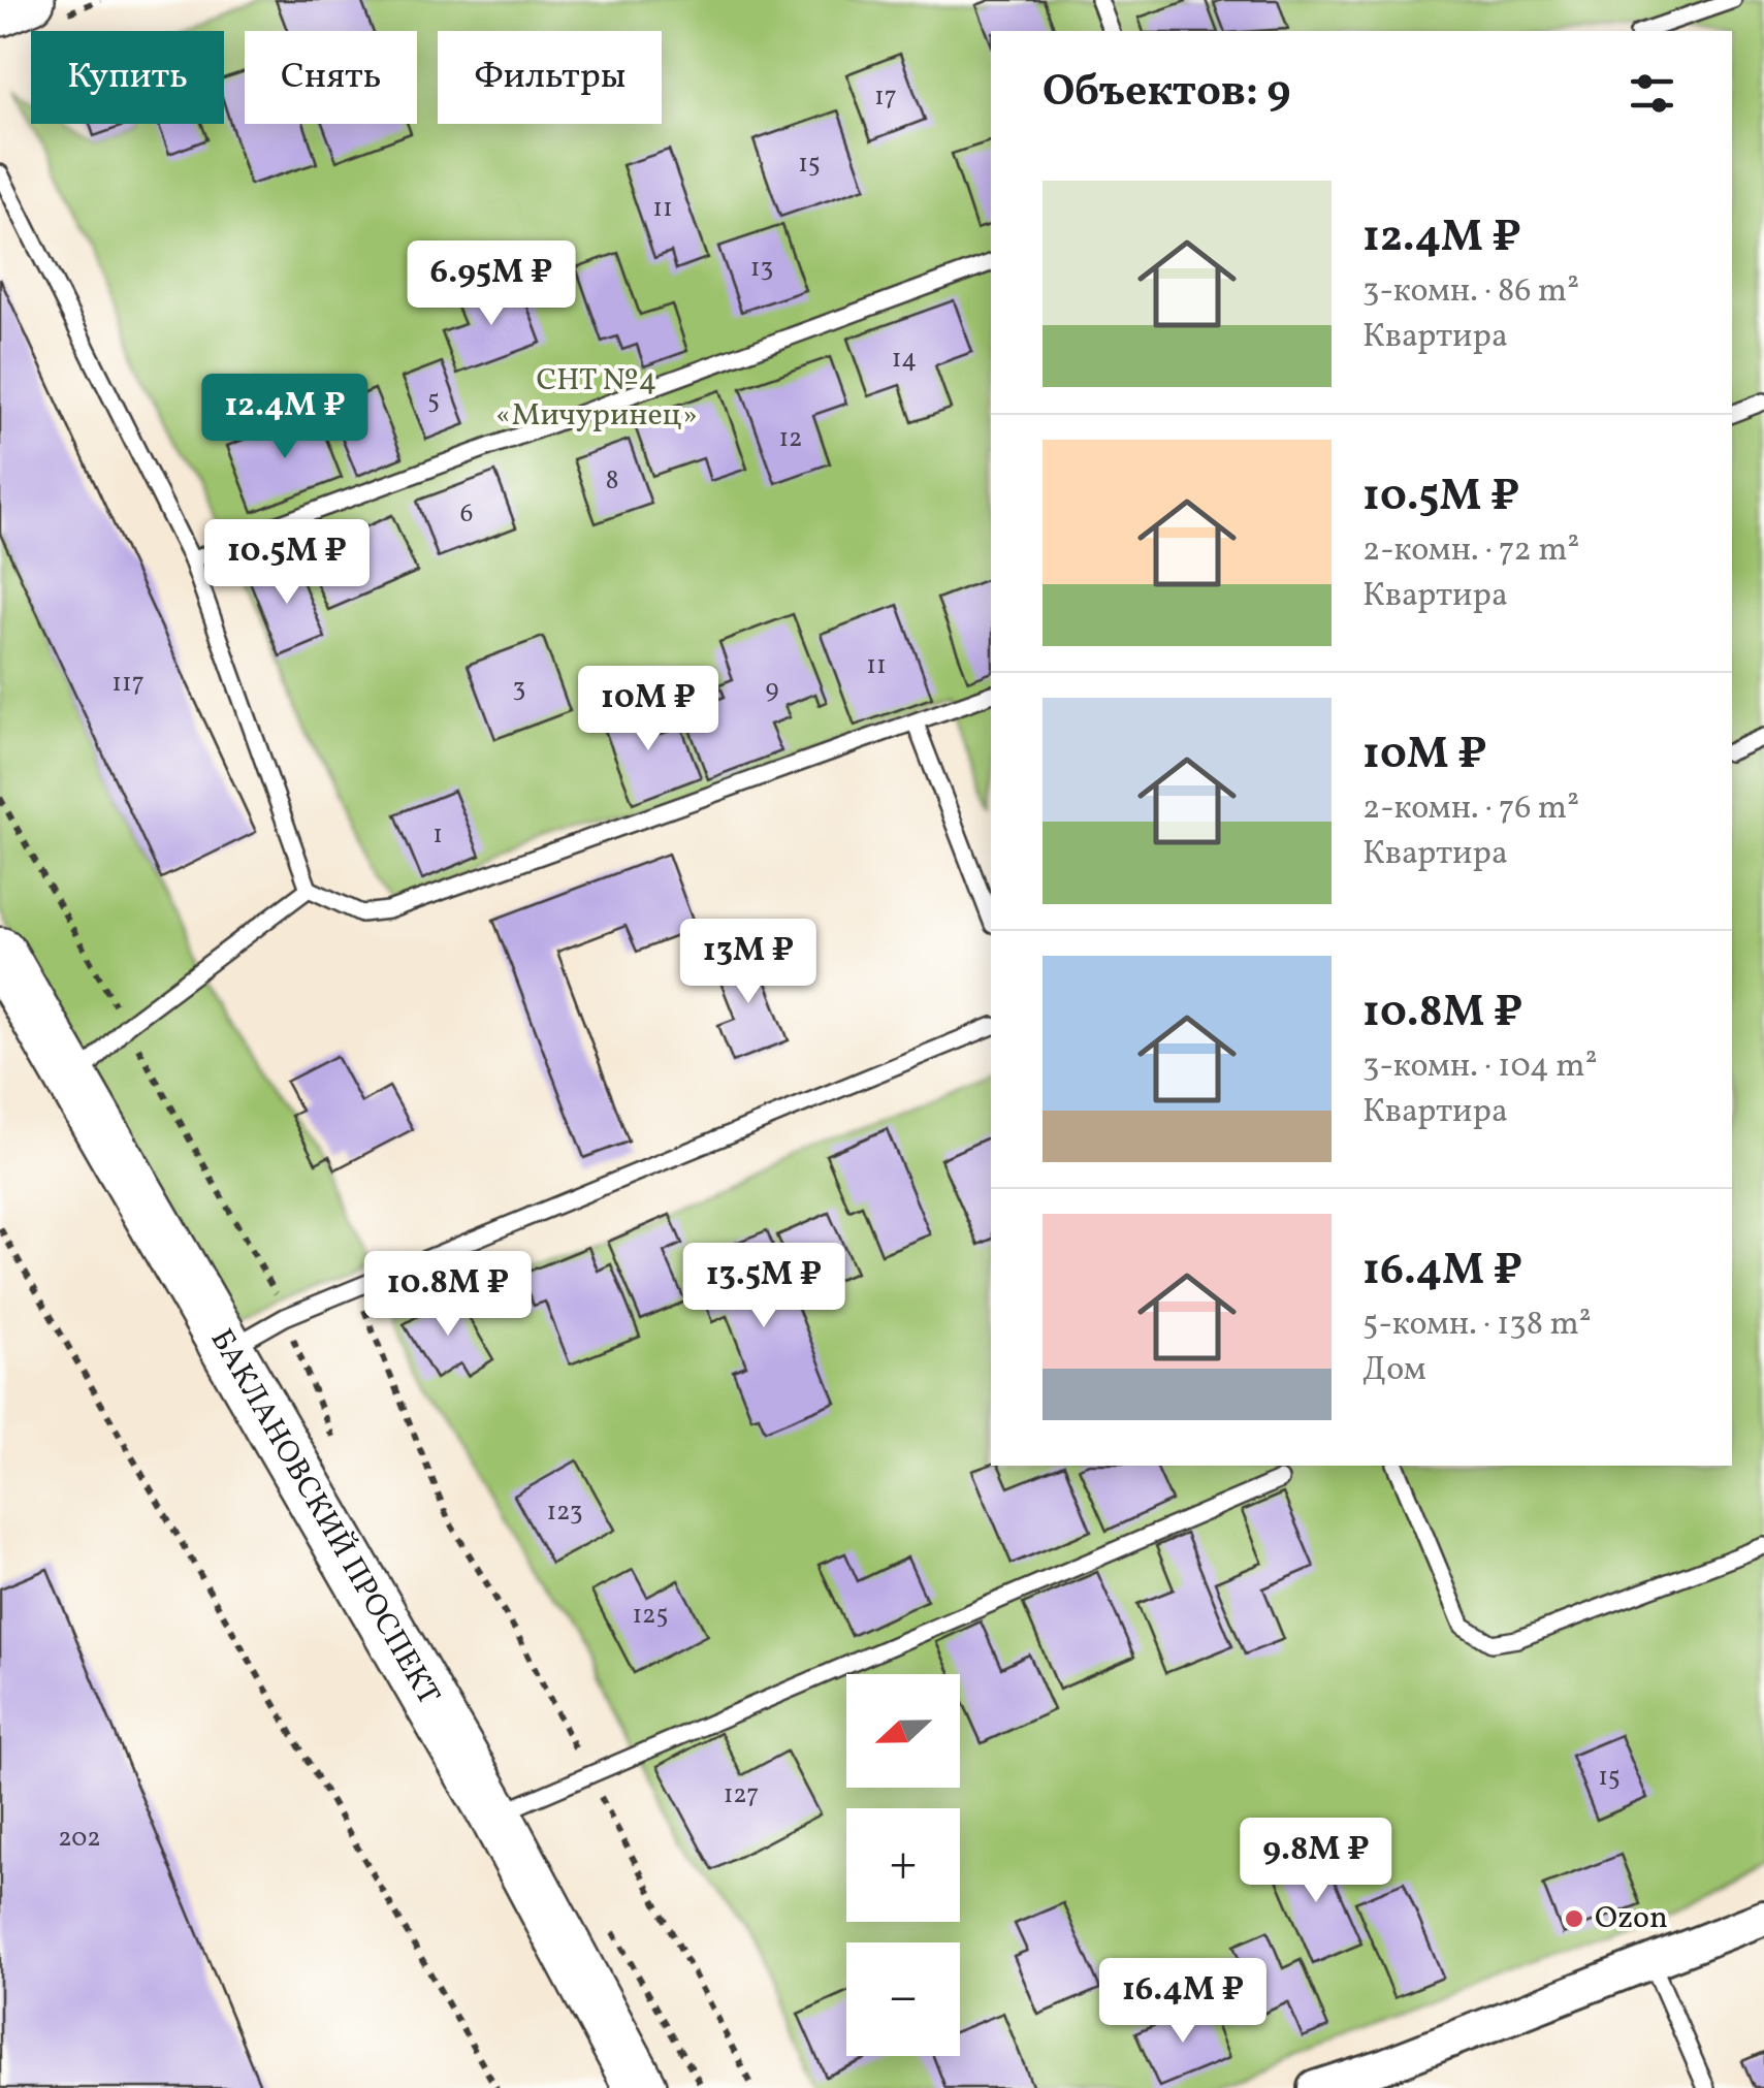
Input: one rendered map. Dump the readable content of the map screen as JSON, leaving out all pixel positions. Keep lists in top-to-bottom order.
{
  "streets": {
    "main road": ["БАКЛАНОВСКИЙ ПРОСПЕКТ"]
  },
  "parks": ["СНТ №4 «Мичуринец»"],
  "places": ["Ozon"],
  "house_numbers": [
    "17",
    "15",
    "11",
    "13",
    "14",
    "5",
    "12",
    "8",
    "6",
    "11",
    "117",
    "3",
    "9",
    "1",
    "123",
    "125",
    "15",
    "127",
    "202"
  ],
  "north": "left",
  "page": {
    "chip": ["Купить", "Снять", "Фильтры"],
    "heading": "Объектов: 9",
    "list": [
      {
        "name": "12.4M ₽",
        "note": "3-комн. · 86 m² · Квартира"
      },
      {
        "name": "10.5M ₽",
        "note": "2-комн. · 72 m² · Квартира"
      },
      {
        "name": "10M ₽",
        "note": "2-комн. · 76 m² · Квартира"
      },
      {
        "name": "10.8M ₽",
        "note": "3-комн. · 104 m² · Квартира"
      },
      {
        "name": "16.4M ₽",
        "note": "5-комн. · 138 m² · Дом"
      }
    ],
    "price": [
      "6.95M ₽",
      "12.4M ₽",
      "10.5M ₽",
      "10M ₽",
      "13M ₽",
      "13.5M ₽",
      "10.8M ₽",
      "9.8M ₽",
      "16.4M ₽"
    ],
    "map_buttons": ["+", "−"]
  }
}
